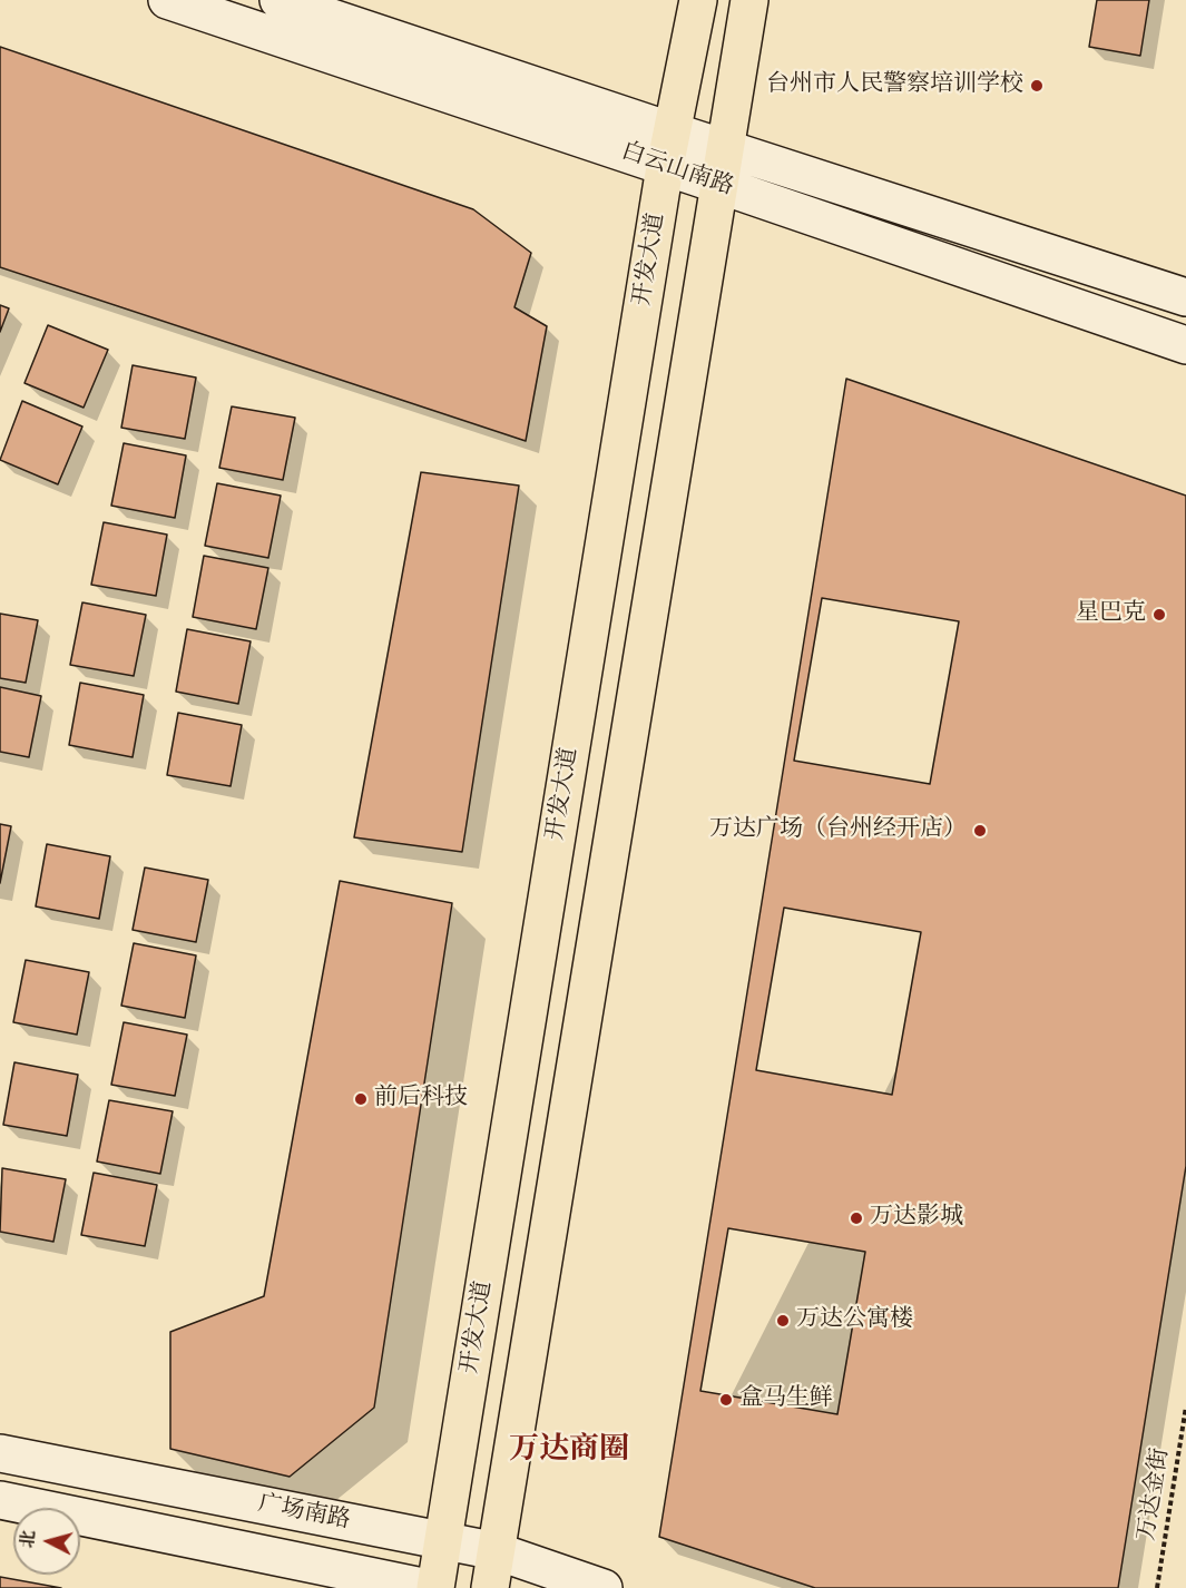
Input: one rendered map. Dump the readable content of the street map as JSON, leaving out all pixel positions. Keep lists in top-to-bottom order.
{
  "streets": {
    "main road": ["白云山南路", "开发大道", "广场南路"],
    "path": ["万达金街"]
  },
  "crossings": [
    ["白云山南路", "开发大道"],
    ["开发大道", "广场南路"]
  ],
  "districts": ["万达商圈"],
  "places": [
    "台州市人民警察培训学校",
    "星巴克",
    "万达广场（台州经开店）",
    "前后科技",
    "万达影城",
    "万达公寓楼",
    "盒马生鲜"
  ],
  "north": "left"
}
